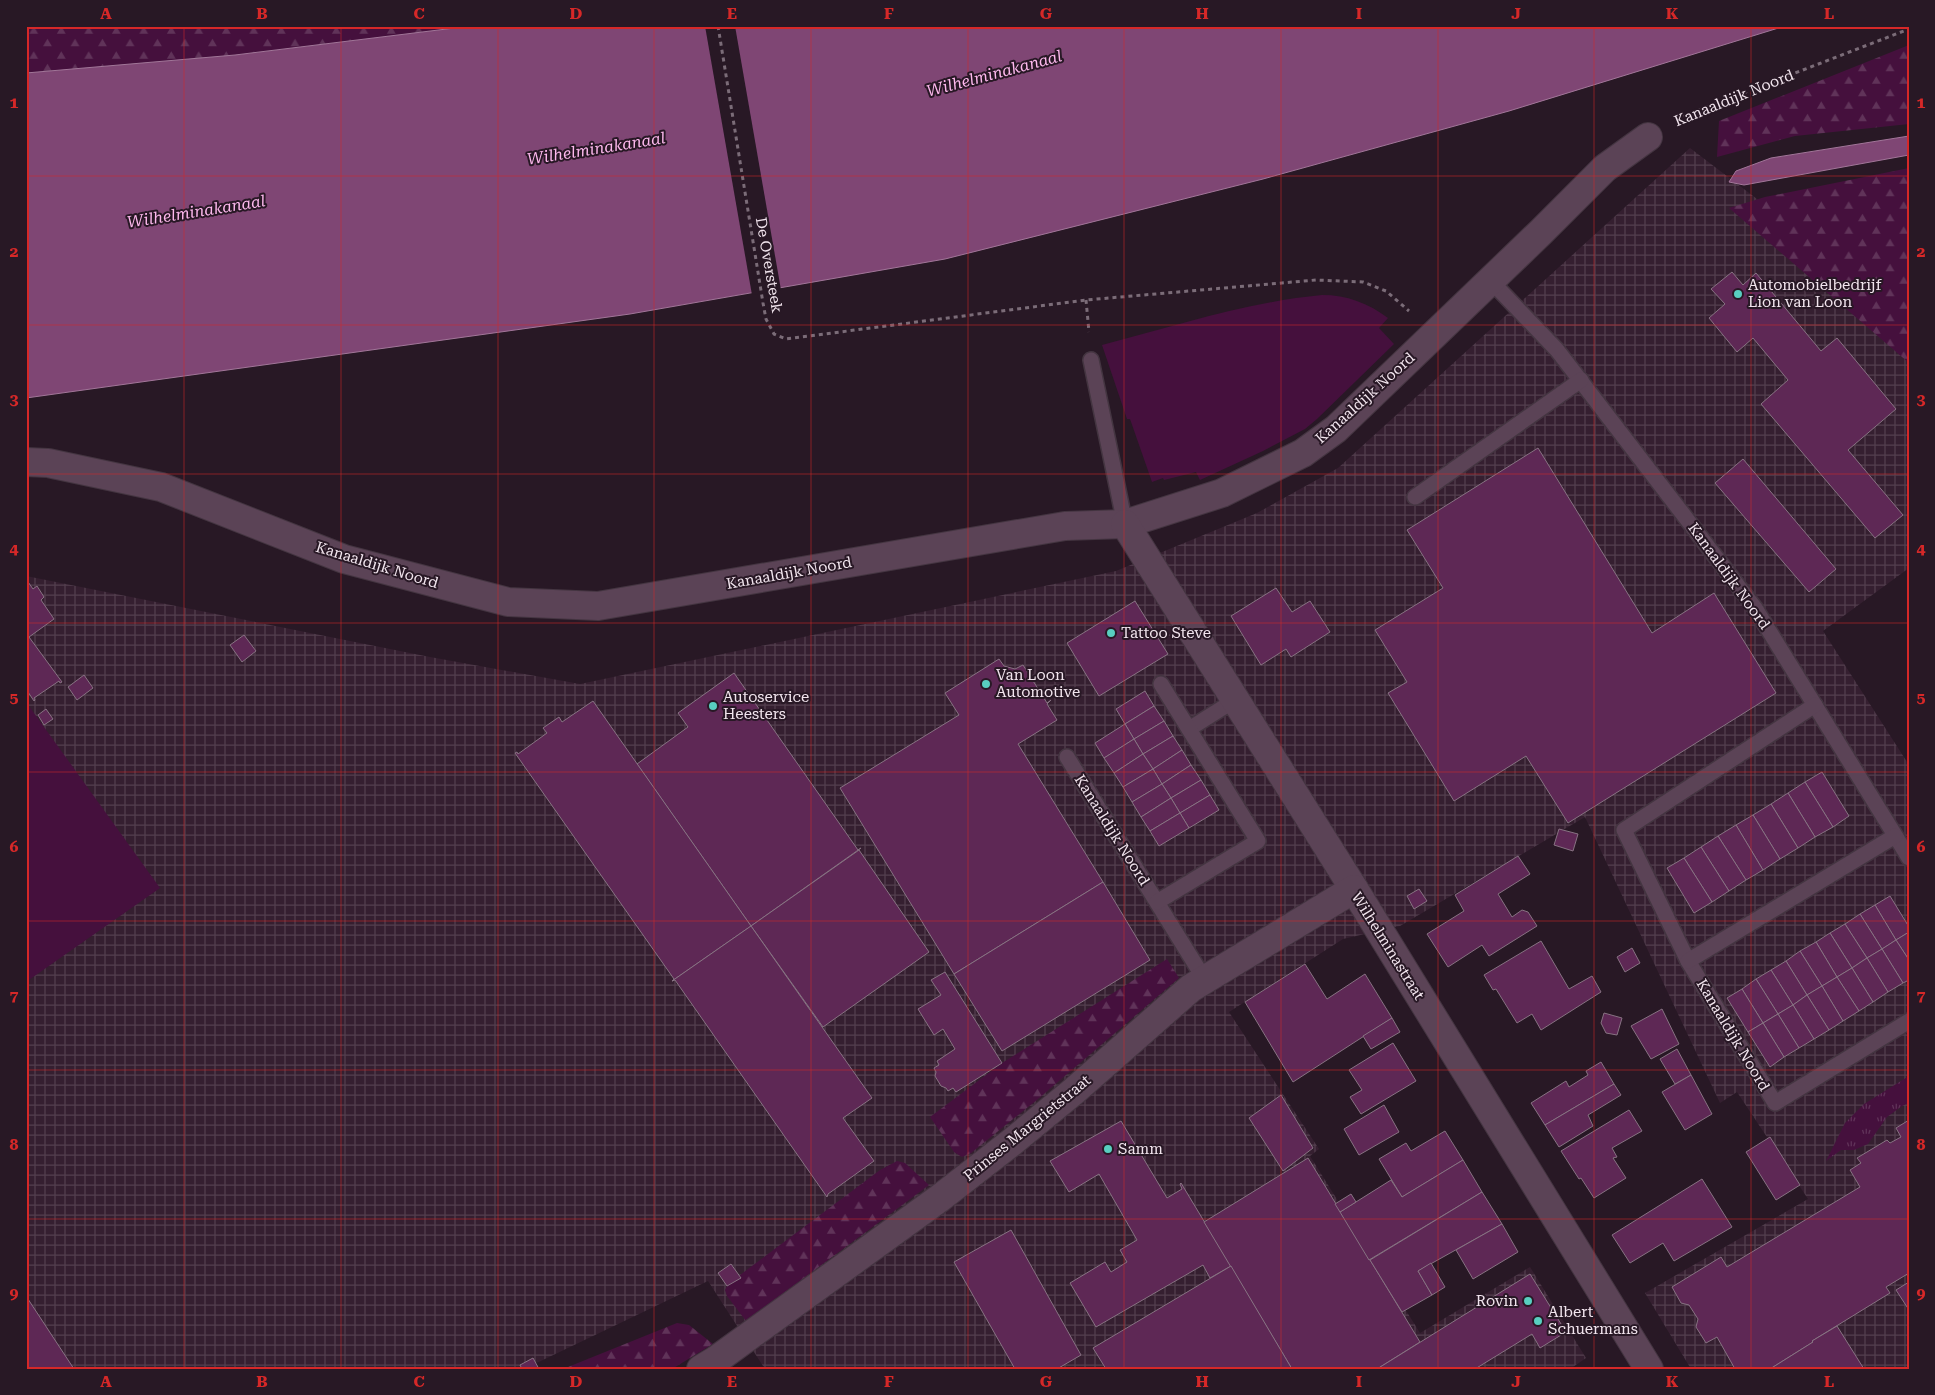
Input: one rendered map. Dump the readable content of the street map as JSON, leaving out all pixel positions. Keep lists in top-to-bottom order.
{
  "streets": {
    "street": ["Kanaaldijk Noord", "Wilhelminastraat", "Prinses Margrietstraat"],
    "path": ["De Oversteek"]
  },
  "crossings": [
    ["Kanaaldijk Noord", "De Oversteek"],
    ["Kanaaldijk Noord", "Wilhelminastraat"],
    ["Kanaaldijk Noord", "Prinses Margrietstraat"],
    ["Wilhelminastraat", "Prinses Margrietstraat"]
  ],
  "water": ["Wilhelminakanaal"],
  "places": [
    "Automobielbedrijf Lion van Loon",
    "Tattoo Steve",
    "Van Loon Automotive",
    "Autoservice Heesters",
    "Samm",
    "Rovin",
    "Albert Schuermans"
  ],
  "grid": {
    "columns": [
      "A",
      "B",
      "C",
      "D",
      "E",
      "F",
      "G",
      "H",
      "I",
      "J",
      "K",
      "L"
    ],
    "rows": [
      "1",
      "2",
      "3",
      "4",
      "5",
      "6",
      "7",
      "8",
      "9"
    ]
  }
}
